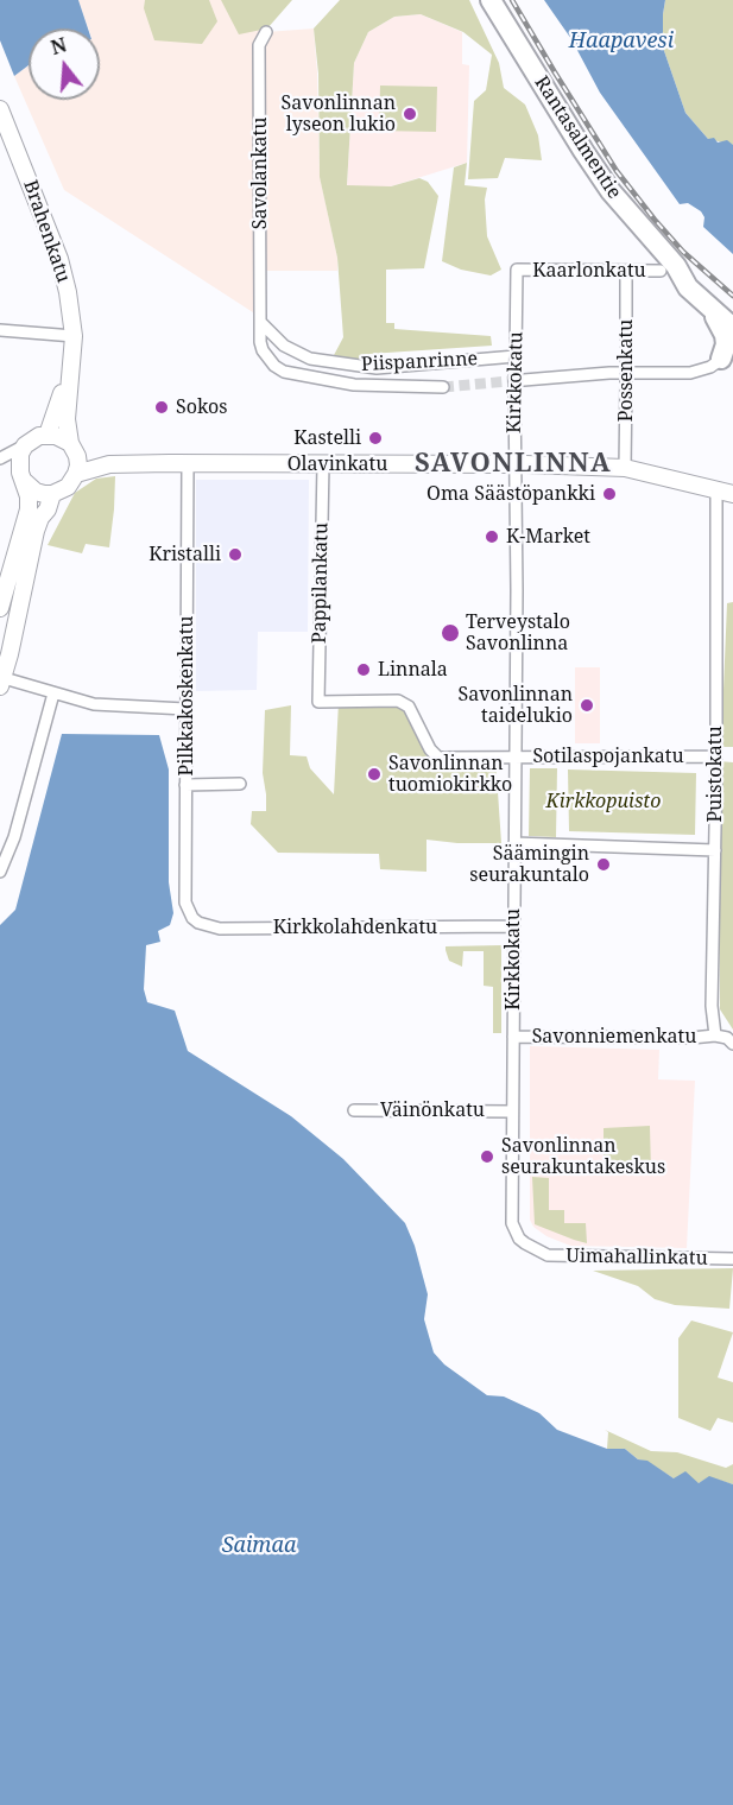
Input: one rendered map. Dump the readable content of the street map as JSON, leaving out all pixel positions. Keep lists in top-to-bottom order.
{
  "streets": {
    "highway": ["Rantasalmentie"],
    "main road": ["Brahenkatu", "Olavinkatu"],
    "street": [
      "Savolankatu",
      "Kaarlonkatu",
      "Piispanrinne",
      "Possenkatu",
      "Kirkkokatu",
      "Pappilankatu",
      "Pilkkakoskenkatu",
      "Sotilaspojankatu",
      "Puistokatu",
      "Kirkkolahdenkatu",
      "Savonniemenkatu",
      "Väinönkatu",
      "Uimahallinkatu"
    ]
  },
  "crossings": [
    ["Rantasalmentie", "Kaarlonkatu"],
    ["Savolankatu", "Piispanrinne"],
    ["Brahenkatu", "Olavinkatu"],
    ["Kaarlonkatu", "Possenkatu"],
    ["Kaarlonkatu", "Kirkkokatu"],
    ["Piispanrinne", "Kirkkokatu"],
    ["Possenkatu", "Olavinkatu"],
    ["Kirkkokatu", "Olavinkatu"],
    ["Kirkkokatu", "Sotilaspojankatu"],
    ["Kirkkokatu", "Kirkkolahdenkatu"],
    ["Kirkkokatu", "Savonniemenkatu"],
    ["Kirkkokatu", "Väinönkatu"],
    ["Kirkkokatu", "Uimahallinkatu"],
    ["Olavinkatu", "Pappilankatu"],
    ["Olavinkatu", "Pilkkakoskenkatu"],
    ["Olavinkatu", "Puistokatu"],
    ["Pappilankatu", "Sotilaspojankatu"],
    ["Pilkkakoskenkatu", "Kirkkolahdenkatu"],
    ["Sotilaspojankatu", "Puistokatu"],
    ["Puistokatu", "Savonniemenkatu"]
  ],
  "districts": ["SAVONLINNA"],
  "water": ["Haapavesi", "Saimaa"],
  "parks": ["Kirkkopuisto"],
  "places": [
    "Savonlinnan lyseon lukio",
    "Sokos",
    "Kastelli",
    "Oma Säästöpankki",
    "K-Market",
    "Kristalli",
    "Terveystalo Savonlinna",
    "Linnala",
    "Savonlinnan taidelukio",
    "Savonlinnan tuomiokirkko",
    "Säämingin seurakuntalo",
    "Savonlinnan seurakuntakeskus"
  ],
  "north": "top"
}
